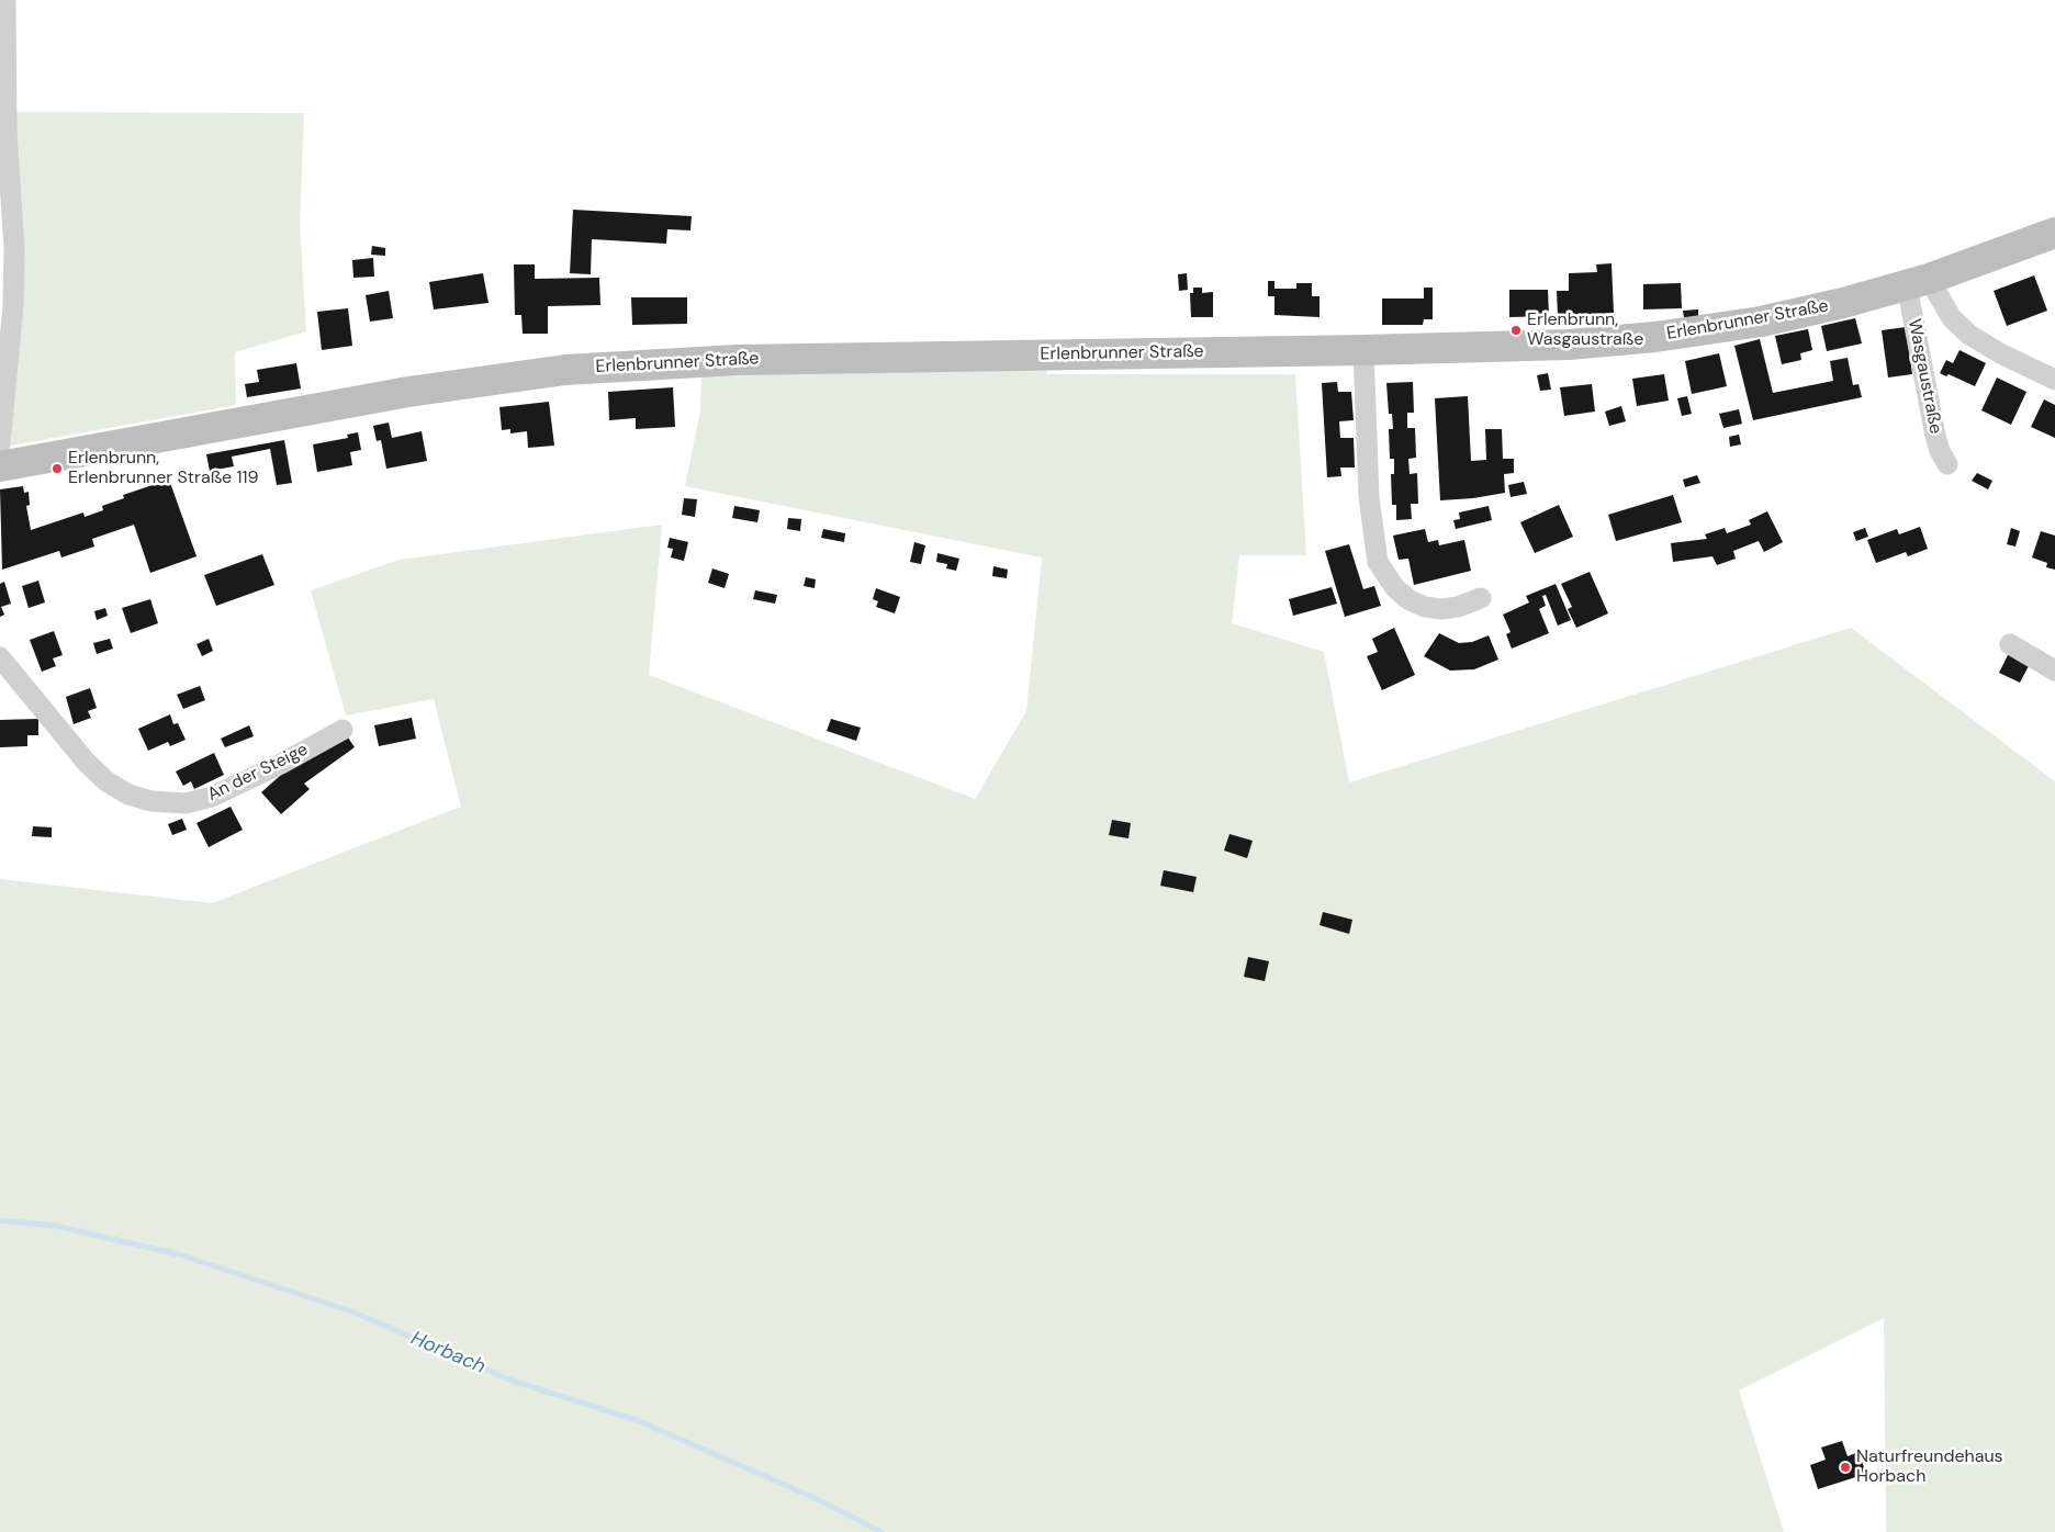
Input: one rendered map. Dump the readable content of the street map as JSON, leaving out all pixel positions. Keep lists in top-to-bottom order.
{
  "streets": {
    "street": ["Erlenbrunner Straße", "Wasgaustraße", "An der Steige"]
  },
  "crossings": [
    ["Erlenbrunner Straße", "Wasgaustraße"]
  ],
  "water": ["Horbach"],
  "places": ["Erlenbrunn, Wasgaustraße", "Erlenbrunn, Erlenbrunner Straße 119", "Naturfreundehaus Horbach"]
}
